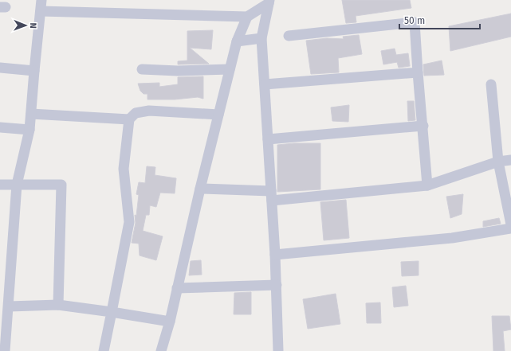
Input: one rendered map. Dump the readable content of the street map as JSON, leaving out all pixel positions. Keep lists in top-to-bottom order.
{
  "scale_bar": "50 m",
  "north": "right"
}
